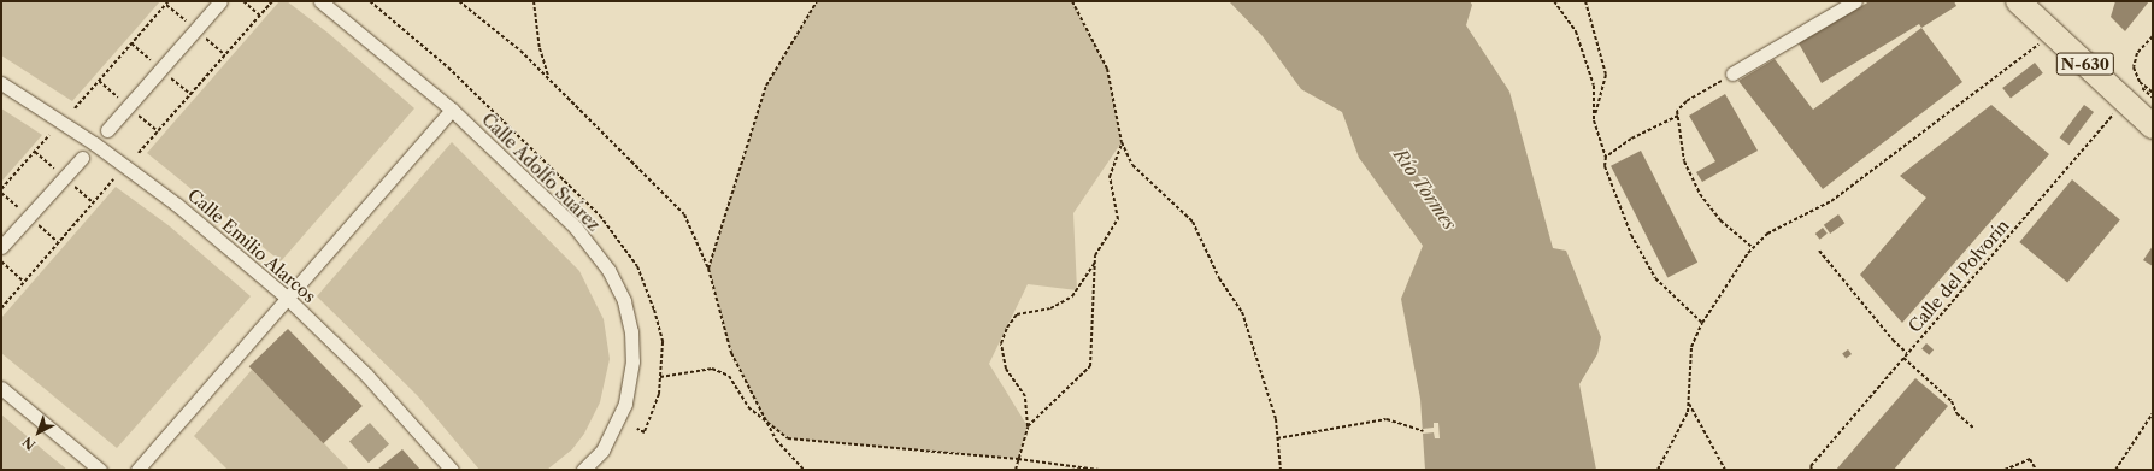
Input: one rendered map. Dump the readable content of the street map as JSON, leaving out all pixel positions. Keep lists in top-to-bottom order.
{
  "streets": {
    "highway": ["N-630"],
    "street": ["Calle Adolfo Suárez", "Calle Emilio Alarcos"],
    "path": ["Calle del Polvorín"]
  },
  "crossings": [
    ["N-630", "Calle del Polvorín"]
  ],
  "water": ["Río Tormes"],
  "north": "bottom left"
}
